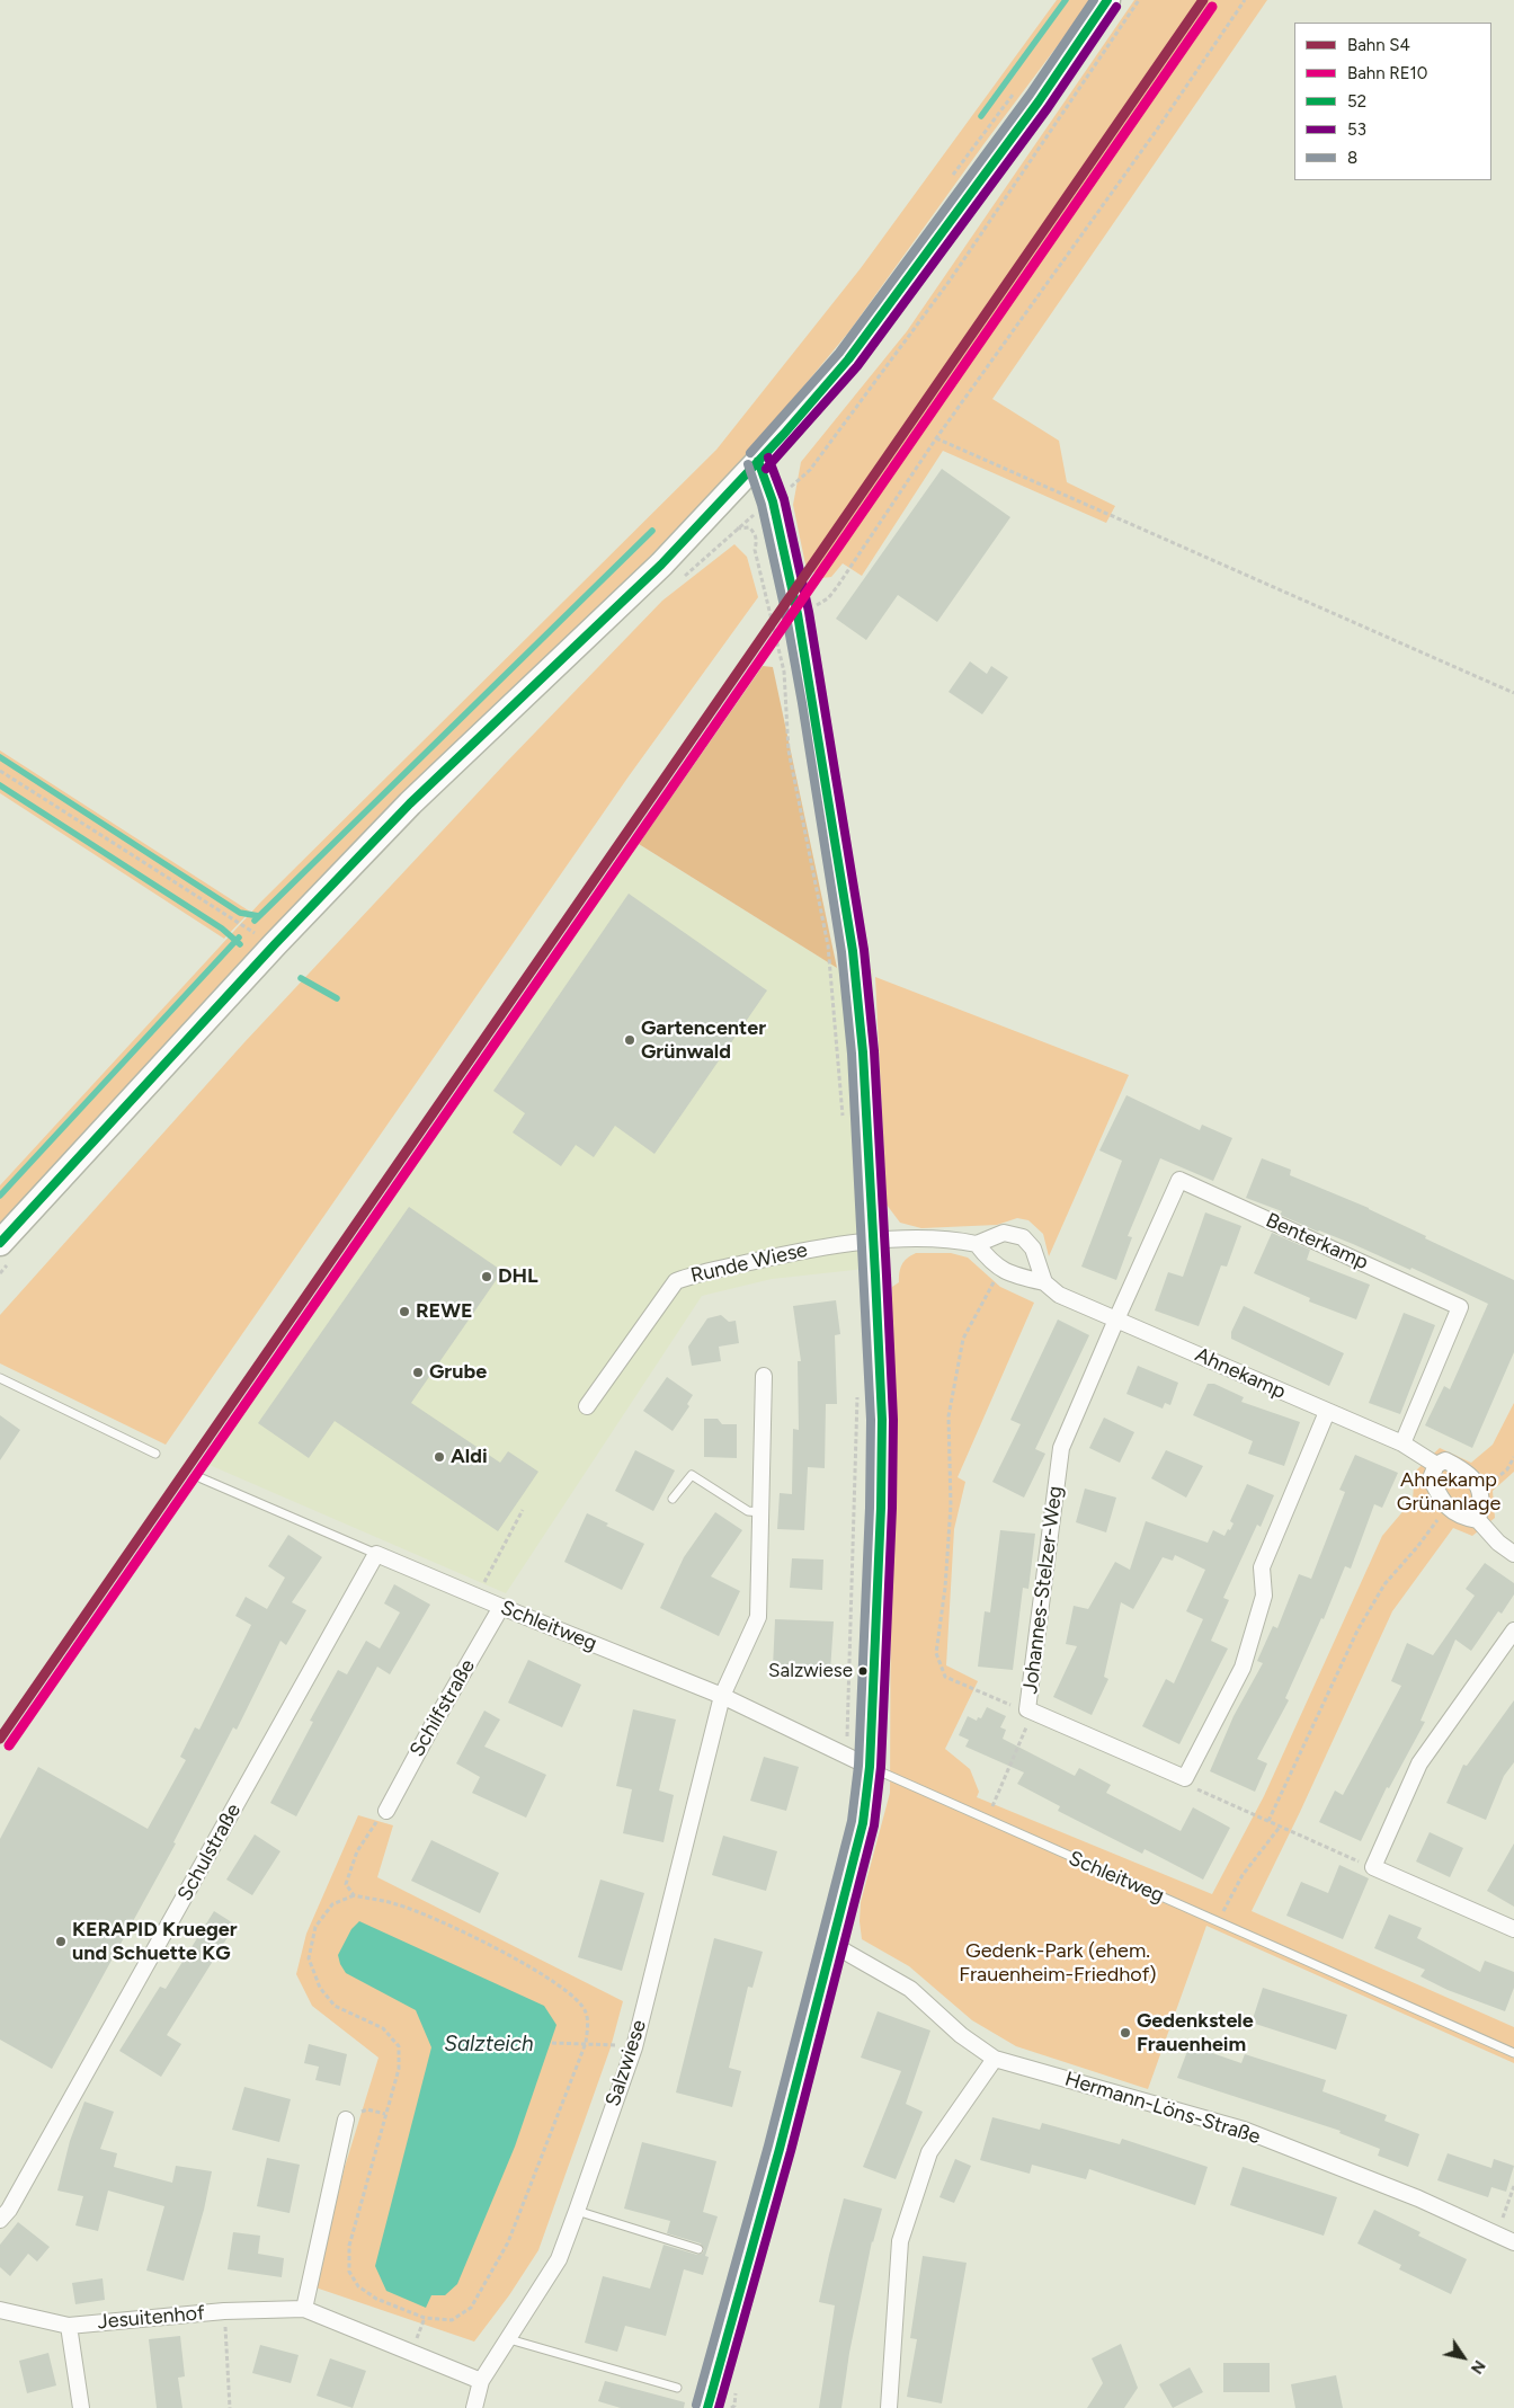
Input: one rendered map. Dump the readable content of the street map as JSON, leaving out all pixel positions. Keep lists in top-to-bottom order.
{
  "streets": {
    "street": [
      "Benterkamp",
      "Runde Wiese",
      "Ahnekamp",
      "Johannes-Stelzer-Weg",
      "Schleitweg",
      "Schilfstraße",
      "Schulstraße",
      "Salzwiese",
      "Hermann-Löns-Straße",
      "Jesuitenhof"
    ]
  },
  "crossings": [
    ["Benterkamp", "Ahnekamp"],
    ["Benterkamp", "Johannes-Stelzer-Weg"],
    ["Runde Wiese", "Ahnekamp"],
    ["Ahnekamp", "Johannes-Stelzer-Weg"],
    ["Schleitweg", "Schilfstraße"],
    ["Schleitweg", "Schulstraße"],
    ["Schleitweg", "Salzwiese"],
    ["Salzwiese", "Jesuitenhof"]
  ],
  "water": ["Salzteich"],
  "parks": ["Ahnekamp Grünanlage", "Gedenk-Park (ehem. Frauenheim-Friedhof)"],
  "places": [
    "Gartencenter Grünwald",
    "DHL",
    "REWE",
    "Grube",
    "Aldi",
    "Salzwiese",
    "KERAPID Krueger und Schuette KG",
    "Gedenkstele Frauenheim"
  ],
  "lines": [
    "rail line S4",
    "transit line 52",
    "transit line 8",
    "rail line RE10",
    "transit line 53"
  ],
  "legend": [
    "Bahn S4",
    "Bahn RE10",
    "52",
    "53",
    "8"
  ],
  "north": "bottom right"
}
